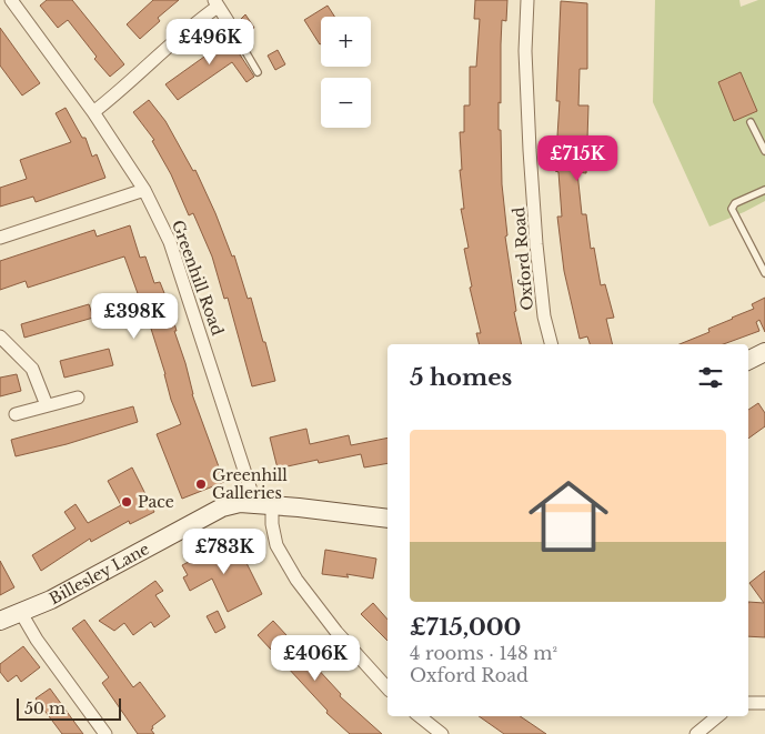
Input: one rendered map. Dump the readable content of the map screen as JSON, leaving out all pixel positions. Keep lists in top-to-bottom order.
{
  "streets": {
    "street": ["Oxford Road", "Greenhill Road", "Billesley Lane"]
  },
  "crossings": [
    ["Greenhill Road", "Billesley Lane"]
  ],
  "places": ["Greenhill Galleries", "Pace"],
  "scale_bar": "50 m",
  "page": {
    "map_buttons": ["+", "−"],
    "price": [
      "£496K",
      "£715K",
      "£398K",
      "£783K",
      "£406K"
    ],
    "heading": "5 homes",
    "list": [
      {
        "name": "£715,000",
        "note": "4 rooms · 148 m² · Oxford Road"
      }
    ],
    "scale": "50 m"
  }
}
